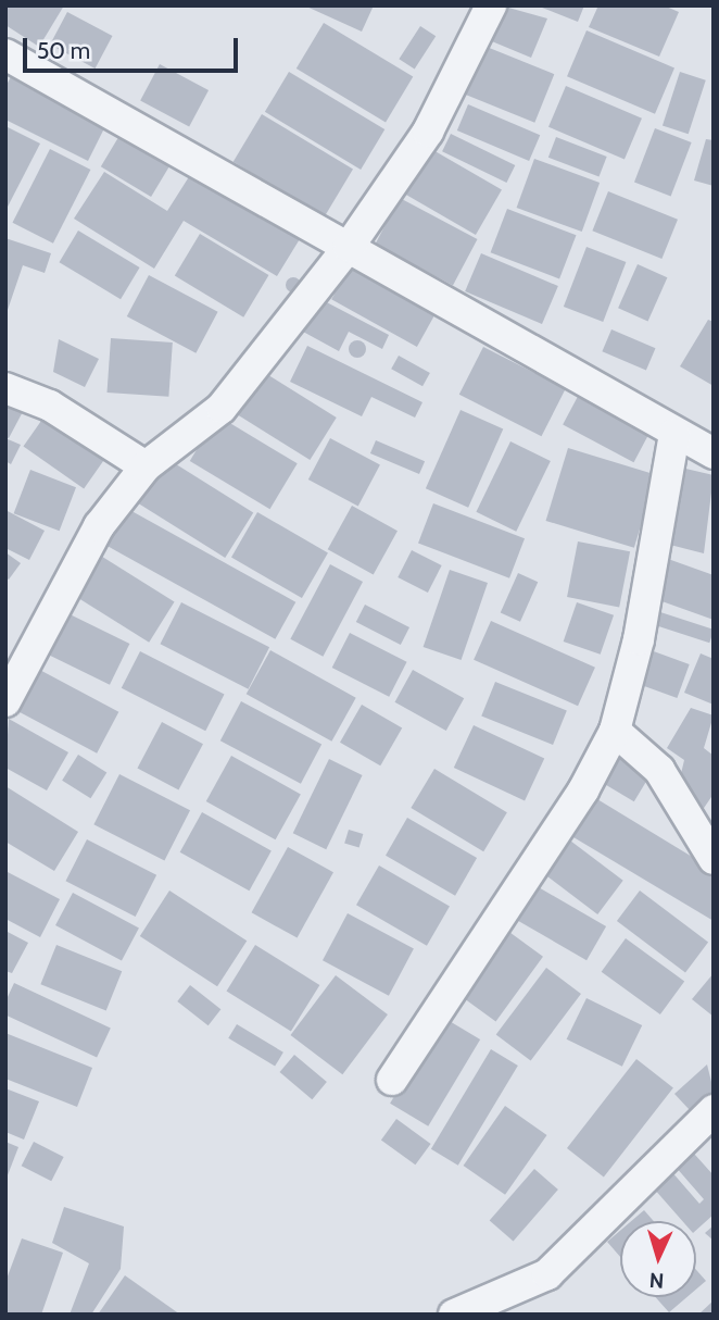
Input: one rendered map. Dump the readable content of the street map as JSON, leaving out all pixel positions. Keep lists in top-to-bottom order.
{
  "scale_bar": "50 m",
  "north": "bottom"
}
